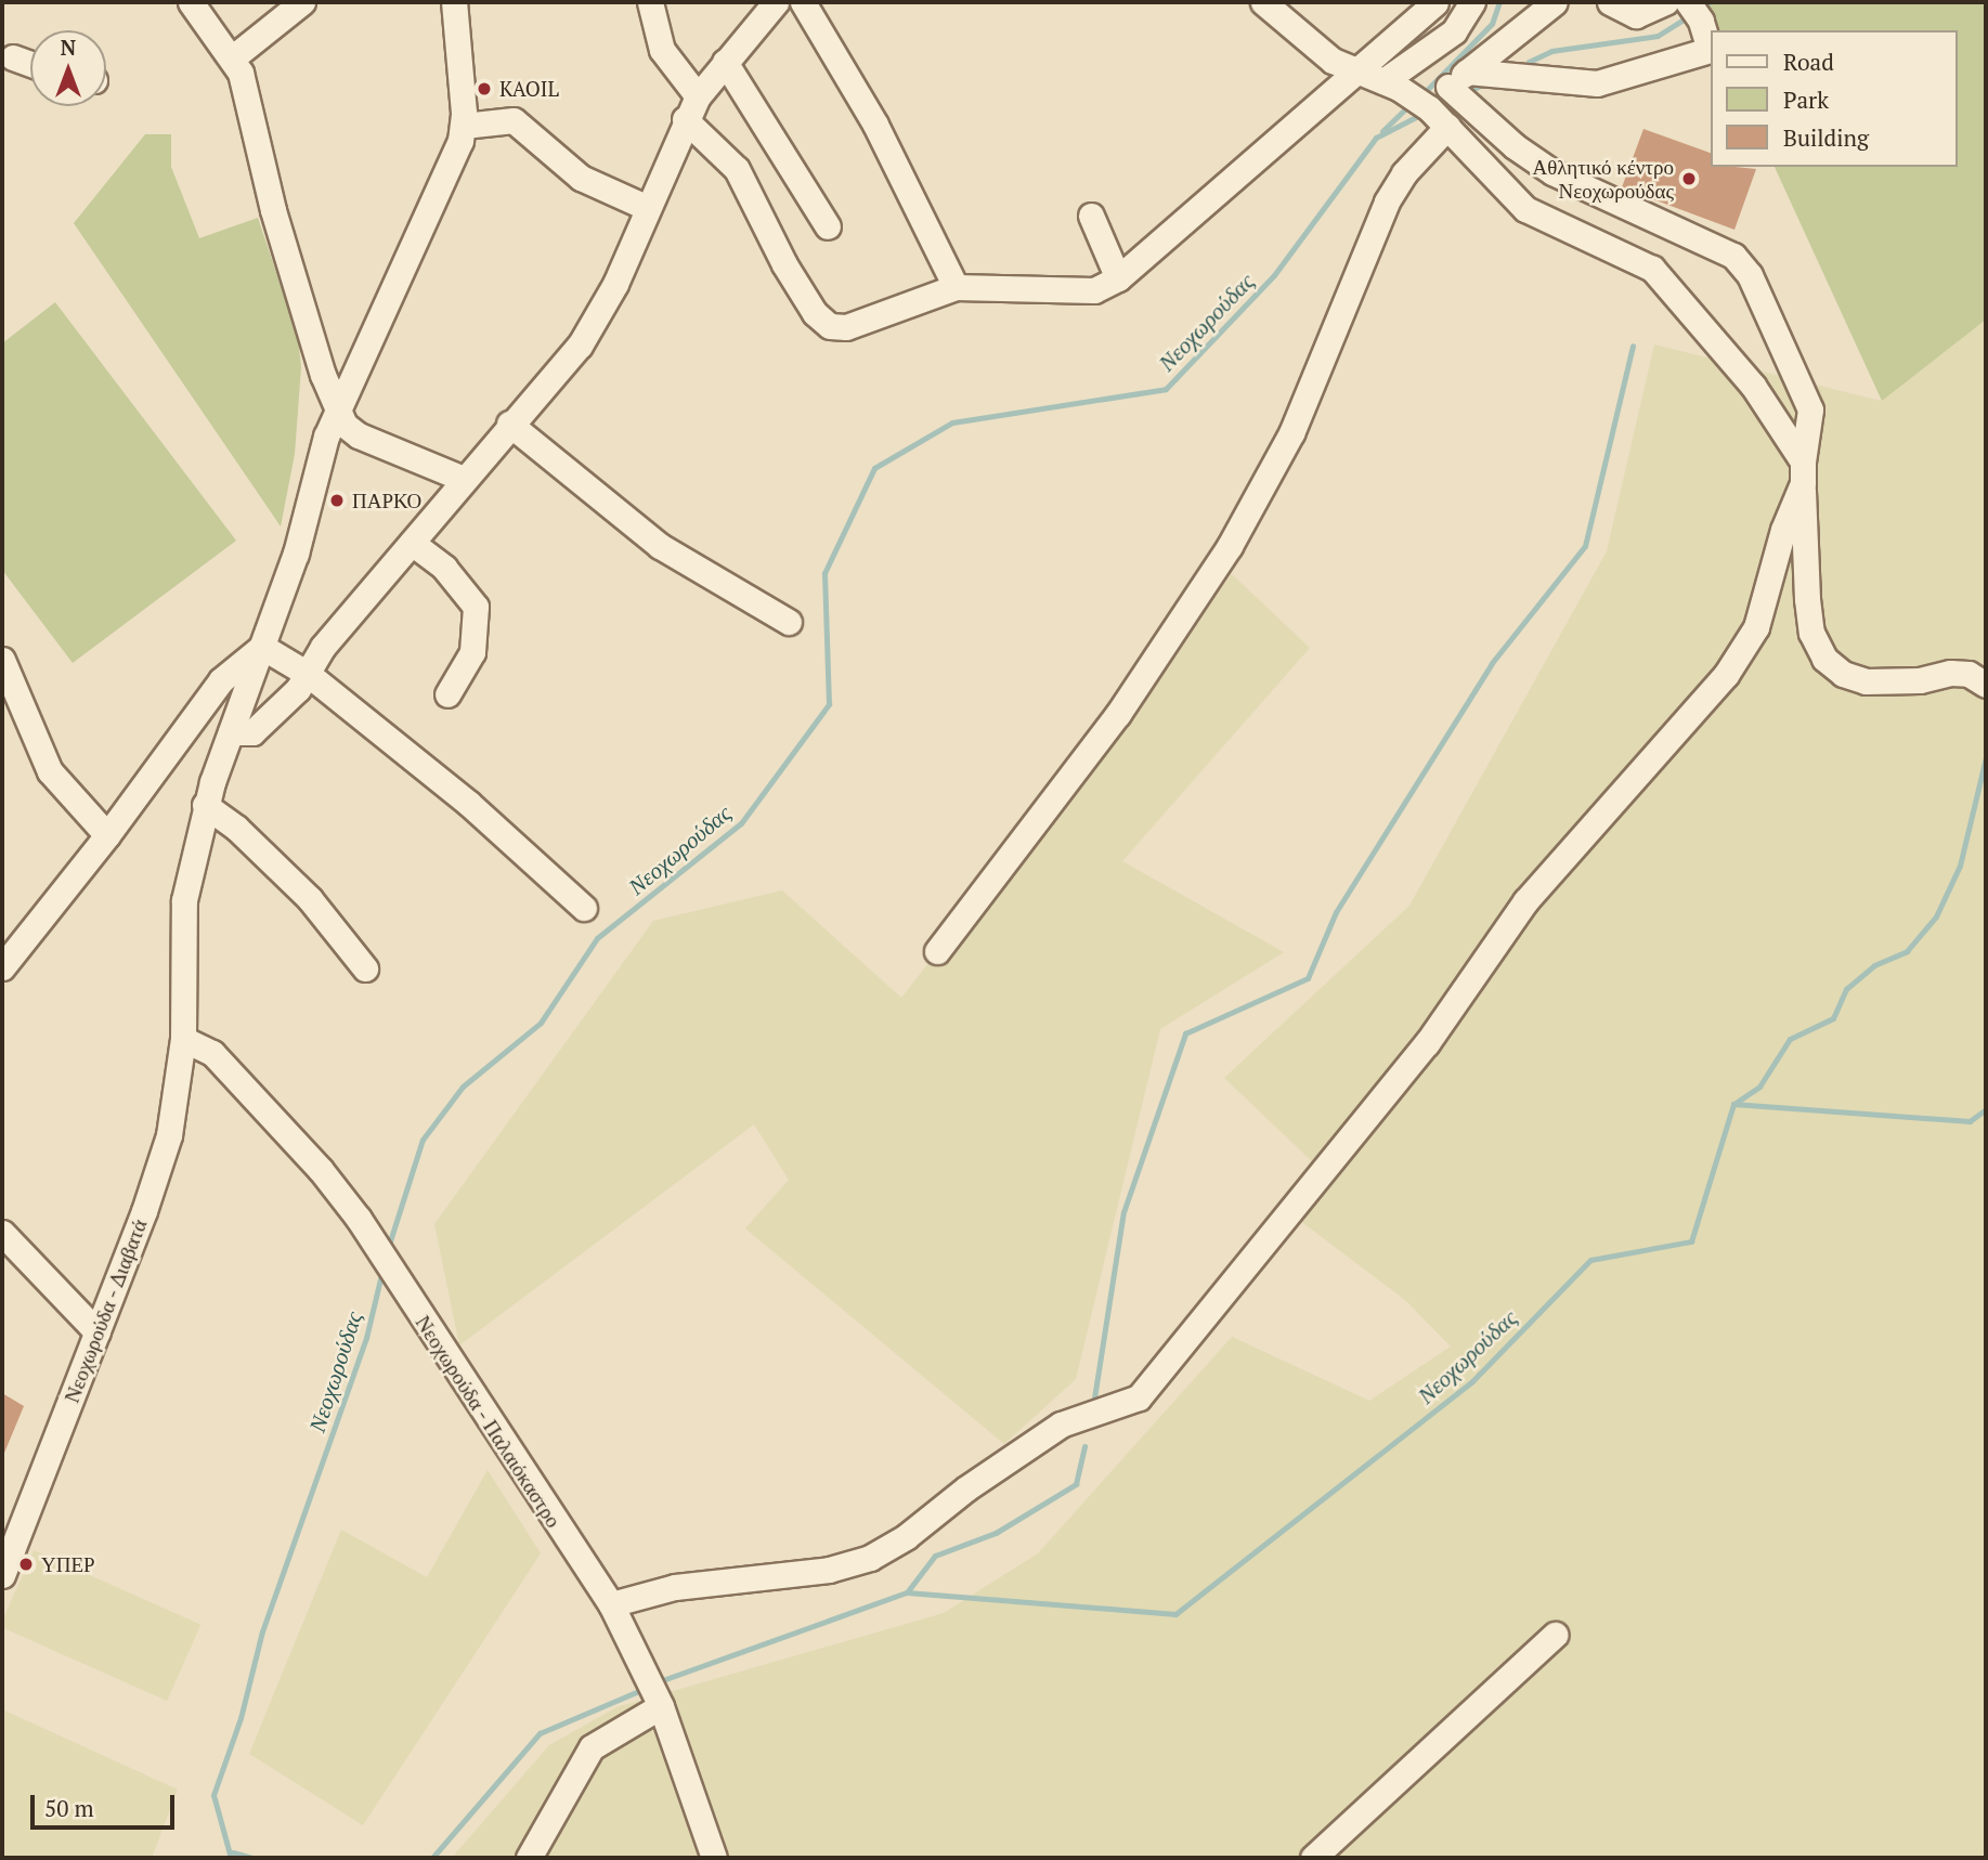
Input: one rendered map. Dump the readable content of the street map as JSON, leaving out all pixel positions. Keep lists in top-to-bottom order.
{
  "streets": {
    "street": ["Νεοχωρούδα - Διαβατά", "Νεοχωρούδα - Παλαιόκαστρο"]
  },
  "crossings": [
    ["Νεοχωρούδα - Διαβατά", "Νεοχωρούδα - Παλαιόκαστρο"]
  ],
  "water": ["Νεοχωρούδας"],
  "places": [
    "KAOIL",
    "Αθλητικό κέντρο Νεοχωρούδας",
    "ΠΑΡΚΟ",
    "ΥΠΕΡ"
  ],
  "legend": ["Road", "Park", "Building"],
  "scale_bar": "50 m",
  "north": "top"
}
